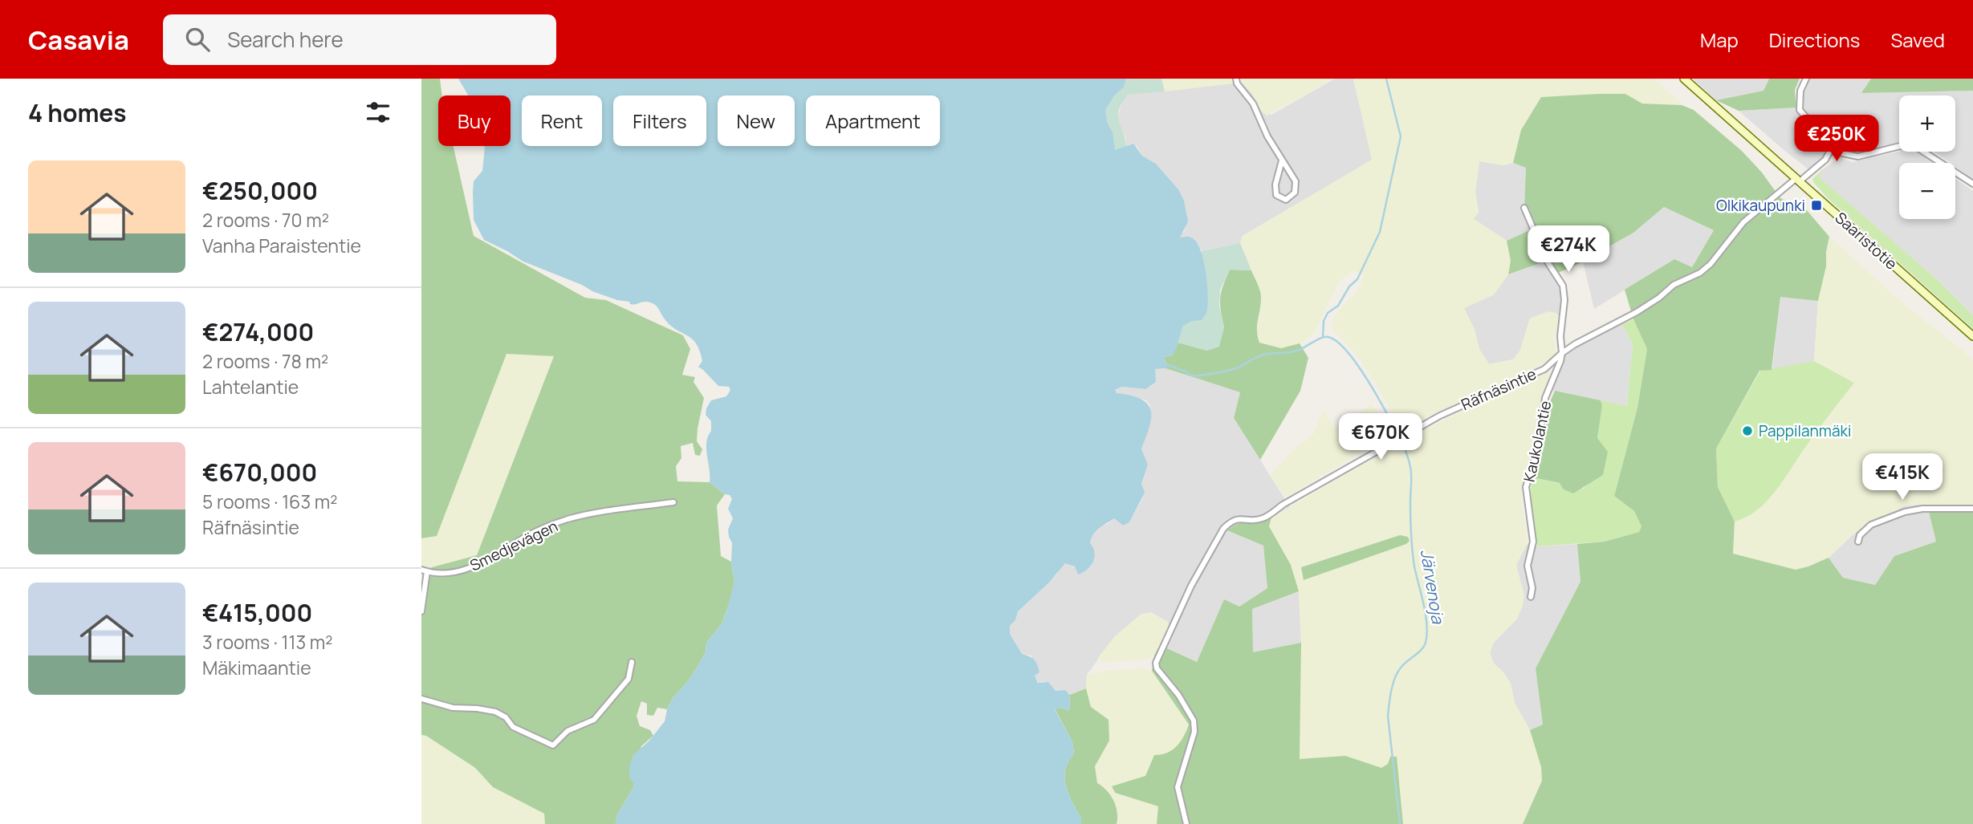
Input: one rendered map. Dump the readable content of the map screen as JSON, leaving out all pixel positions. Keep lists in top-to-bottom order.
{
  "streets": {
    "main road": ["Saaristotie"],
    "street": ["Räfnäsintie", "Kaukolantie", "Smedjevägen"]
  },
  "crossings": [
    ["Saaristotie", "Räfnäsintie"],
    ["Räfnäsintie", "Kaukolantie"]
  ],
  "water": ["Järvenoja"],
  "places": {
    "transit": ["Olkikaupunki"],
    "other": ["Pappilanmäki"]
  },
  "page": {
    "header": "Casavia",
    "search": "Search here",
    "nav": ["Map", "Directions", "Saved"],
    "heading": "4 homes",
    "map_buttons": ["+", "−"],
    "chip": [
      "Buy",
      "Rent",
      "Filters",
      "New",
      "Apartment"
    ],
    "price": [
      "€250K",
      "€274K",
      "€670K",
      "€415K"
    ],
    "list": [
      {
        "name": "€250,000",
        "note": "2 rooms · 70 m² · Vanha Paraistentie"
      },
      {
        "name": "€274,000",
        "note": "2 rooms · 78 m² · Lahtelantie"
      },
      {
        "name": "€670,000",
        "note": "5 rooms · 163 m² · Räfnäsintie"
      },
      {
        "name": "€415,000",
        "note": "3 rooms · 113 m² · Mäkimaantie"
      }
    ]
  }
}
